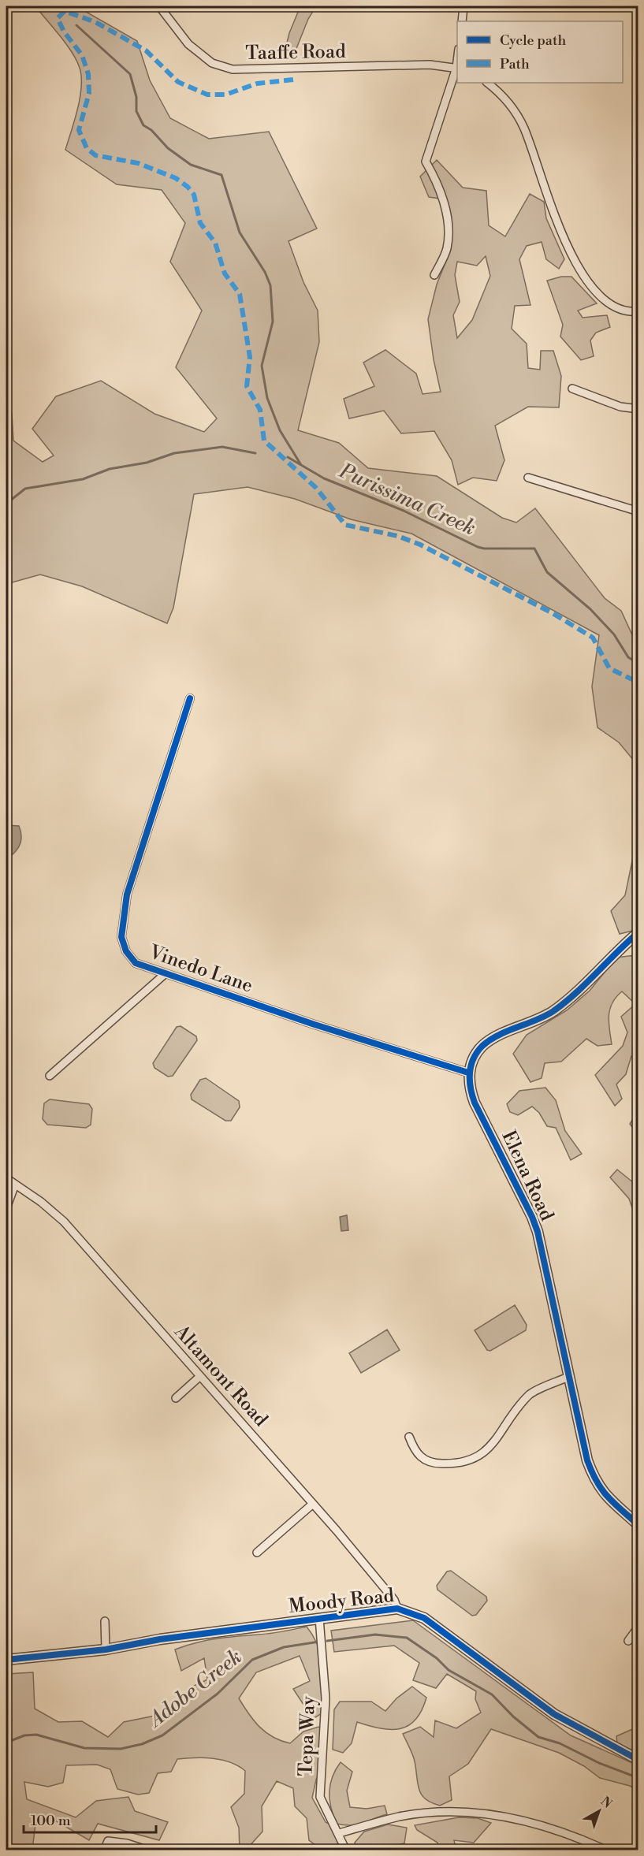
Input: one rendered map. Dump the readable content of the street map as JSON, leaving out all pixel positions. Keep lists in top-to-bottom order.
{
  "streets": {
    "street": [
      "Taaffe Road",
      "Vinedo Lane",
      "Elena Road",
      "Altamont Road",
      "Moody Road",
      "Tepa Way"
    ]
  },
  "crossings": [
    ["Vinedo Lane", "Elena Road"],
    ["Altamont Road", "Moody Road"],
    ["Moody Road", "Tepa Way"]
  ],
  "water": ["Purissima Creek", "Adobe Creek"],
  "legend": ["Cycle path", "Path"],
  "scale_bar": "100 m",
  "north": "top right"
}
